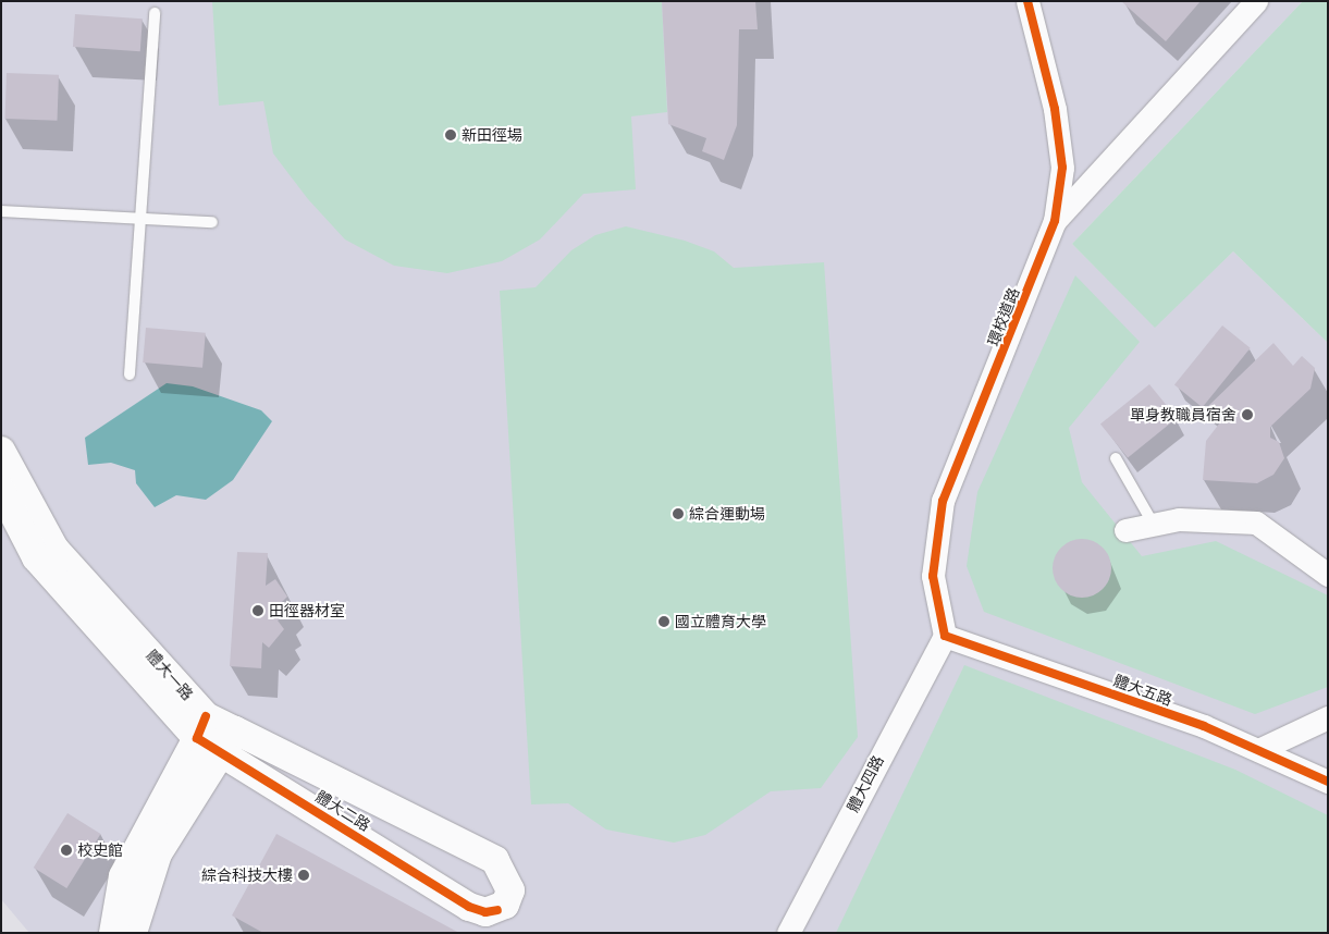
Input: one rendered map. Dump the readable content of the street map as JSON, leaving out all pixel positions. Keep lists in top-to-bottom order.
{
  "streets": {
    "street": [
      "環校道路",
      "體大一路",
      "體大五路",
      "體大四路",
      "體大二路"
    ]
  },
  "crossings": [
    ["環校道路", "體大五路"],
    ["環校道路", "體大四路"],
    ["體大一路", "體大二路"],
    ["體大五路", "體大四路"]
  ],
  "places": [
    "新田徑場",
    "單身教職員宿舍",
    "綜合運動場",
    "田徑器材室",
    "國立體育大學",
    "校史館",
    "綜合科技大樓"
  ]
}
